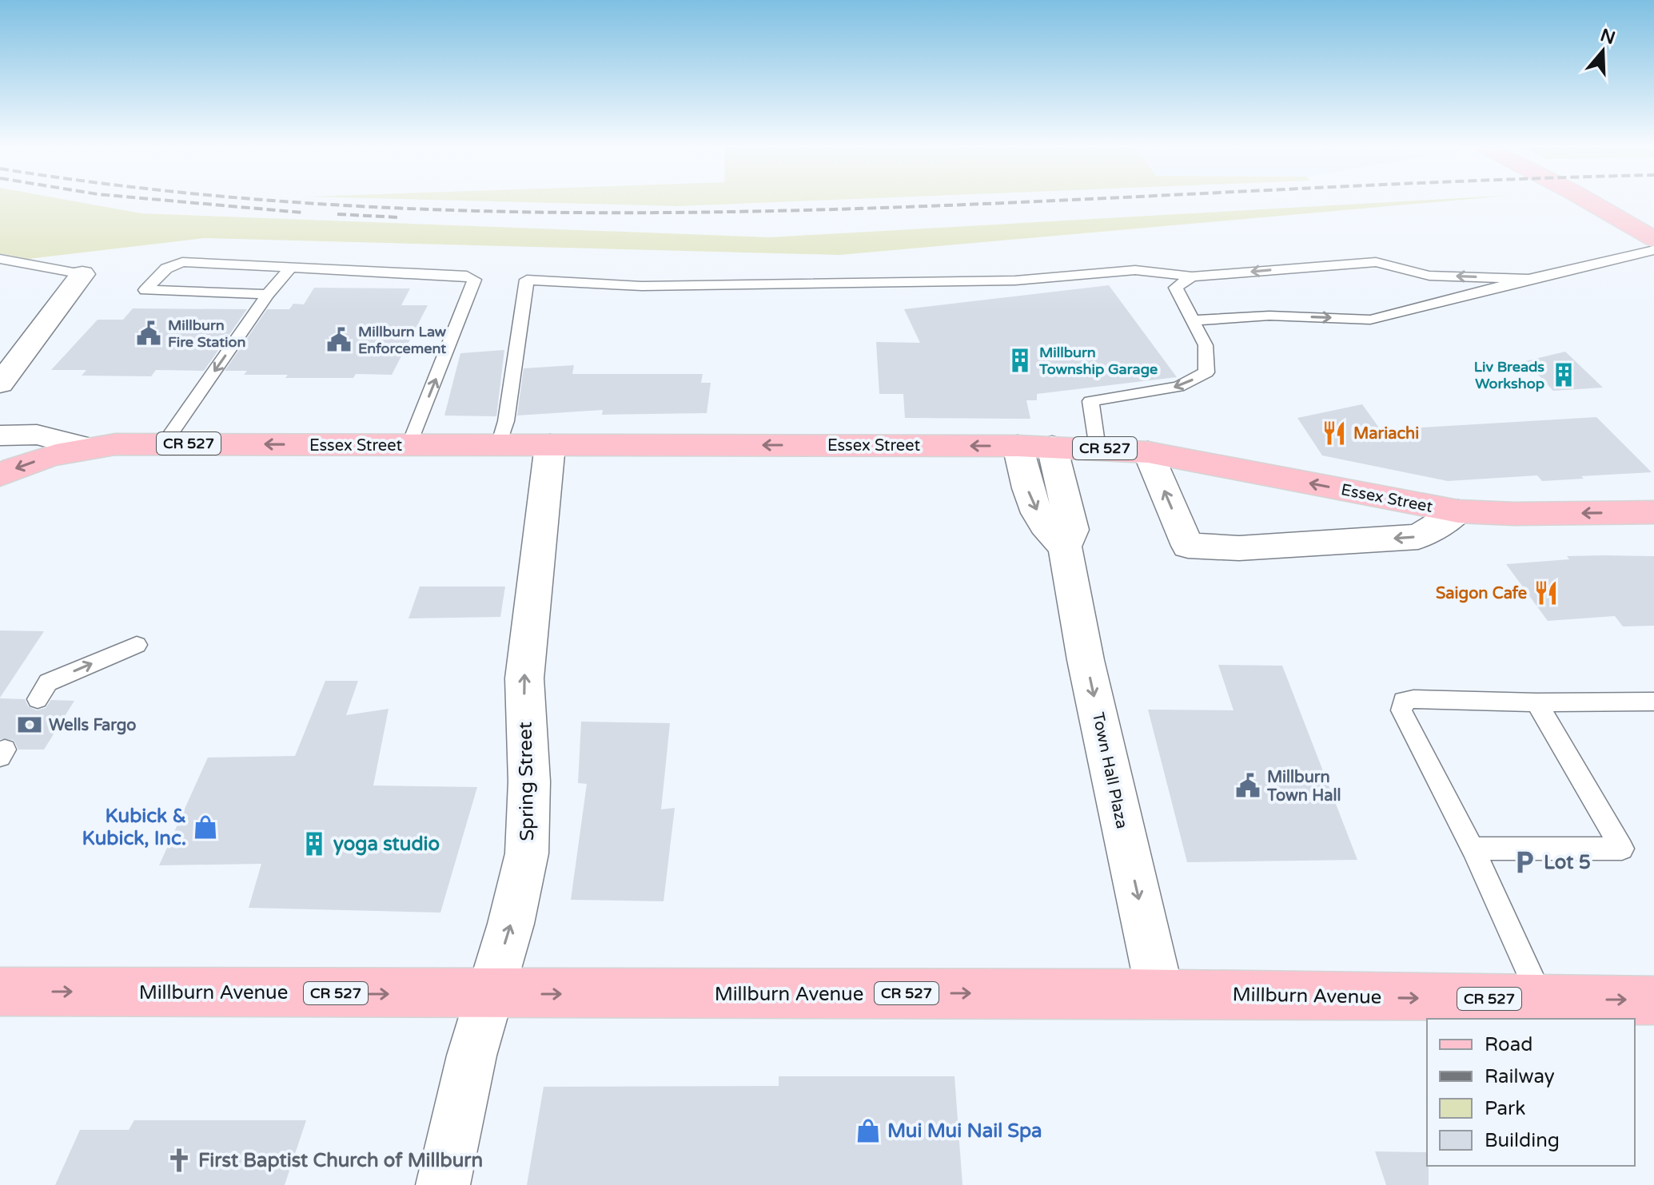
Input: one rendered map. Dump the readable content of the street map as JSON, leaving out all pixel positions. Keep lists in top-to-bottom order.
{
  "streets": {
    "main road": ["CR 527", "Essex Street", "Millburn Avenue"],
    "street": ["Town Hall Plaza", "Spring Street"]
  },
  "crossings": [
    ["Essex Street", "Town Hall Plaza"],
    ["Essex Street", "Spring Street"],
    ["Town Hall Plaza", "Millburn Avenue"],
    ["Spring Street", "Millburn Avenue"]
  ],
  "one_way": [
    "Essex Street",
    "Town Hall Plaza",
    "Spring Street",
    "Millburn Avenue"
  ],
  "places": {
    "public building": ["Millburn Fire Station", "Millburn Law Enforcement", "Millburn Town Hall"],
    "building": ["Millburn Township Garage", "Liv Breads Workshop", "yoga studio"],
    "restaurant": ["Mariachi", "Saigon Cafe"],
    "bank": ["Wells Fargo"],
    "shop": ["Kubick & Kubick, Inc.", "Mui Mui Nail Spa"],
    "parking": ["Lot 5"],
    "church": ["First Baptist Church of Millburn"]
  },
  "legend": [
    "Road",
    "Railway",
    "Park",
    "Building"
  ],
  "north": "top"
}
